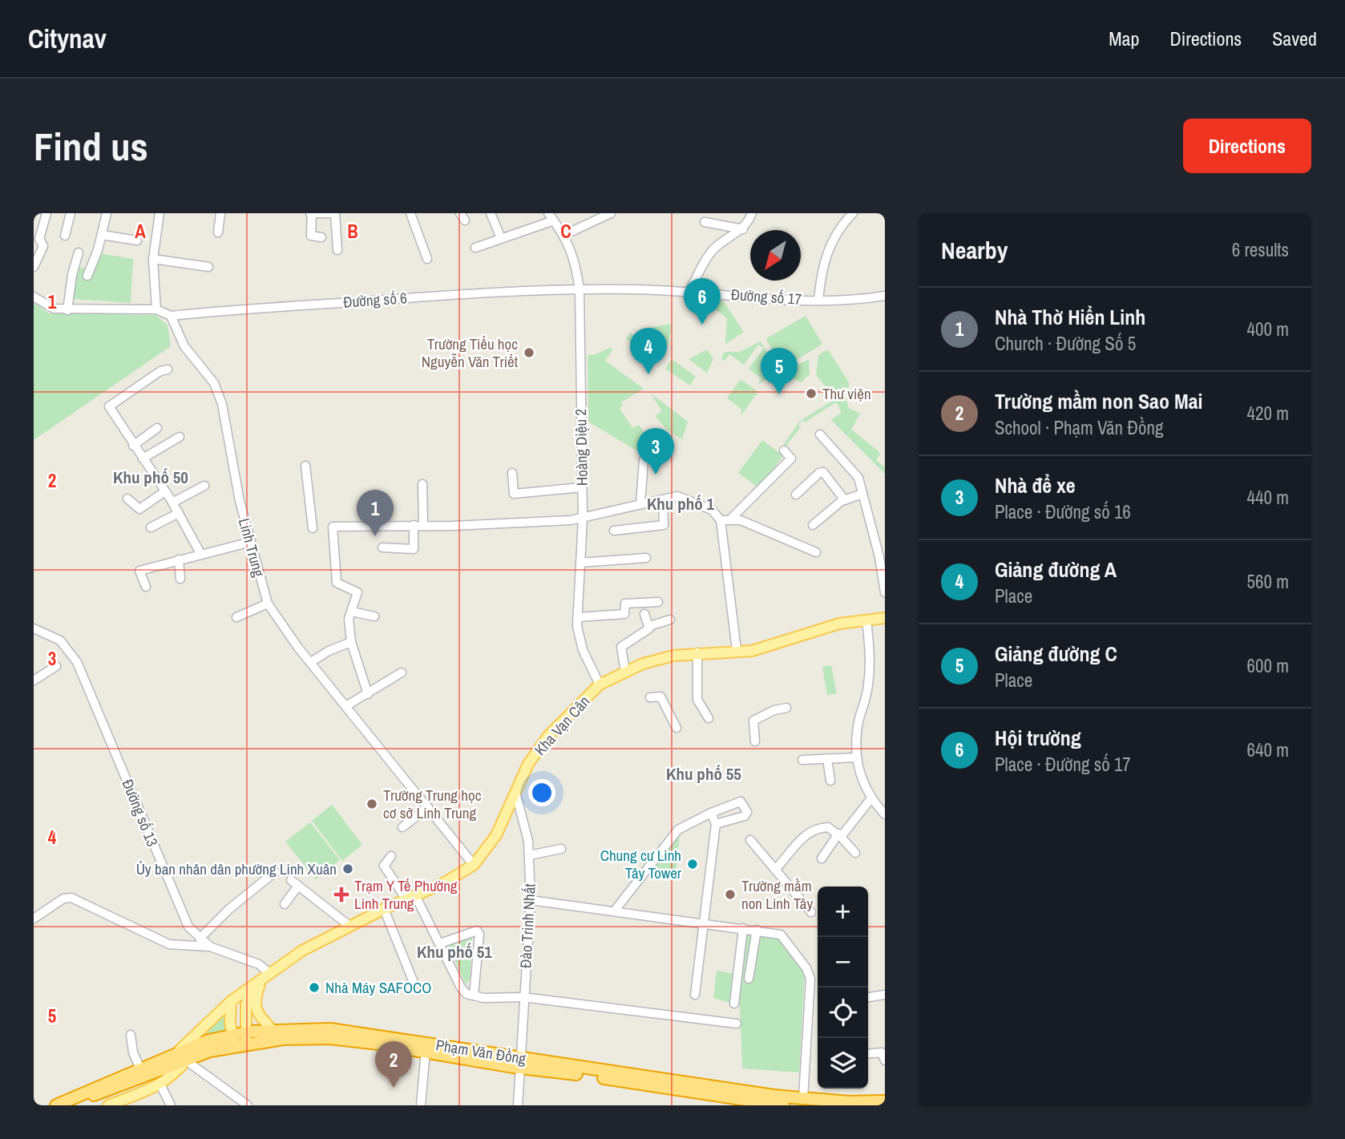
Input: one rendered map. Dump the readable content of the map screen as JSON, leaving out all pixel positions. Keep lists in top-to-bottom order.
{
  "streets": {
    "highway": ["Phạm Văn Đồng"],
    "main road": ["Kha Vạn Cân"],
    "street": [
      "Đường số 17",
      "Đường số 6",
      "Hoàng Diệu 2",
      "Linh Trung",
      "Đường số 13",
      "Đào Trinh Nhất"
    ]
  },
  "crossings": [
    ["Đường số 17", "Đường số 6"],
    ["Đường số 17", "Hoàng Diệu 2"],
    ["Đường số 6", "Hoàng Diệu 2"],
    ["Đường số 6", "Linh Trung"],
    ["Hoàng Diệu 2", "Kha Vạn Cân"],
    ["Linh Trung", "Kha Vạn Cân"],
    ["Kha Vạn Cân", "Đường số 13"],
    ["Kha Vạn Cân", "Đào Trinh Nhất"],
    ["Kha Vạn Cân", "Phạm Văn Đồng"],
    ["Đào Trinh Nhất", "Phạm Văn Đồng"]
  ],
  "districts": [
    "Khu phố 50",
    "Khu phố 1",
    "Khu phố 55",
    "Khu phố 51"
  ],
  "places": {
    "other": [
      "Trường Tiểu học Nguyễn Văn Triết",
      "Thư viện",
      "Trường Trung học cơ sở Linh Trung",
      "Chung cư Linh Tây Tower",
      "Ủy ban nhân dân phường Linh Xuân",
      "Trường mầm non Linh Tây",
      "Nhà Máy SAFOCO"
    ],
    "health": ["Trạm Y Tế Phường Linh Trung"]
  },
  "north": "bottom left",
  "page": {
    "header": "Citynav",
    "nav": ["Map", "Directions", "Saved"],
    "buttons": "Directions",
    "title": "Find us",
    "heading": ["Nearby", "6 results"],
    "pins": [
      "6",
      "4",
      "5",
      "3",
      "1",
      "2"
    ],
    "list": [
      {
        "mark": "1",
        "name": "Nhà Thờ Hiển Linh",
        "note": "Church · Đường Số 5",
        "value": "400 m"
      },
      {
        "mark": "2",
        "name": "Trường mầm non Sao Mai",
        "note": "School · Phạm Văn Đồng",
        "value": "420 m"
      },
      {
        "mark": "3",
        "name": "Nhà để xe",
        "note": "Place · Đường số 16",
        "value": "440 m"
      },
      {
        "mark": "4",
        "name": "Giảng đường A",
        "note": "Place",
        "value": "560 m"
      },
      {
        "mark": "5",
        "name": "Giảng đường C",
        "note": "Place",
        "value": "600 m"
      },
      {
        "mark": "6",
        "name": "Hội trường",
        "note": "Place · Đường số 17",
        "value": "640 m"
      }
    ],
    "map_buttons": ["+", "−"]
  },
  "grid": {
    "columns": ["A", "B", "C"],
    "rows": [
      "1",
      "2",
      "3",
      "4",
      "5"
    ]
  }
}
